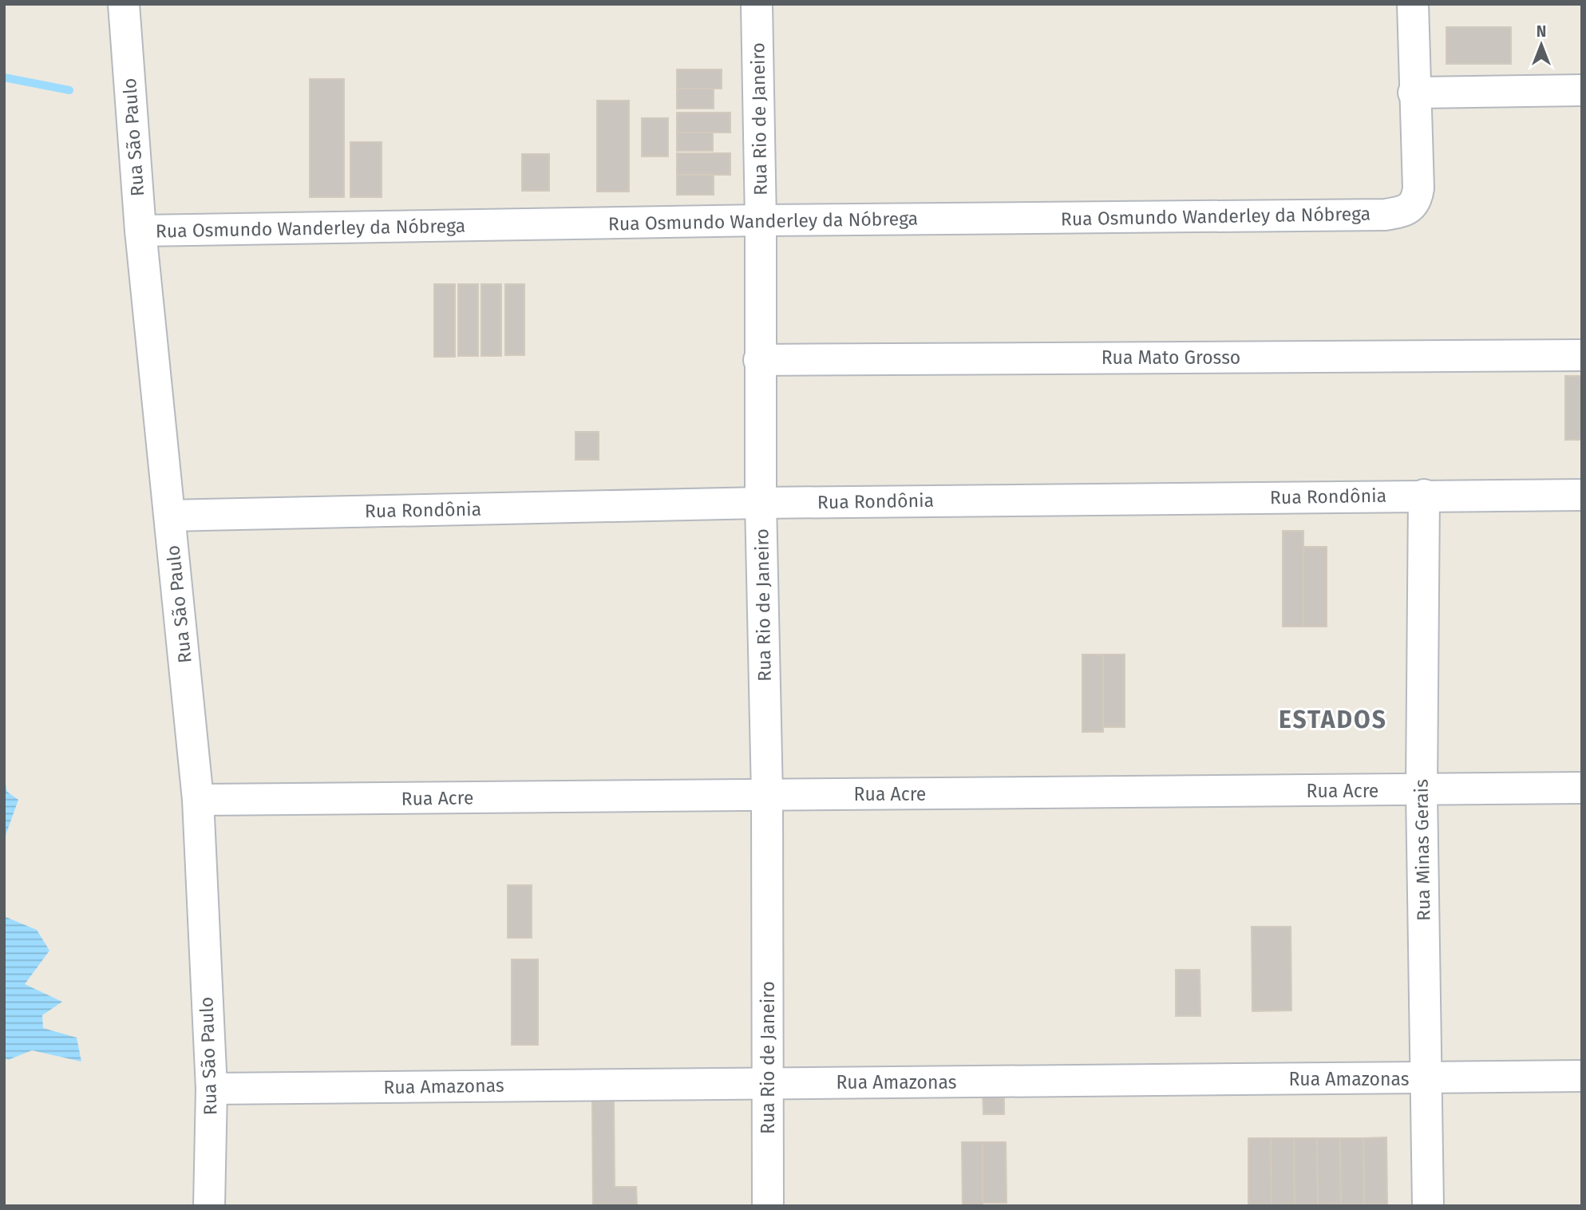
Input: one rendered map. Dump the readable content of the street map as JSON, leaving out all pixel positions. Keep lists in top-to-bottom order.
{
  "streets": {
    "street": [
      "Rua Rio de Janeiro",
      "Rua São Paulo",
      "Rua Osmundo Wanderley da Nóbrega",
      "Rua Mato Grosso",
      "Rua Rondônia",
      "Rua Acre",
      "Rua Minas Gerais",
      "Rua Amazonas"
    ]
  },
  "crossings": [
    ["Rua Rio de Janeiro", "Rua Osmundo Wanderley da Nóbrega"],
    ["Rua Rio de Janeiro", "Rua Mato Grosso"],
    ["Rua Rio de Janeiro", "Rua Rondônia"],
    ["Rua Rio de Janeiro", "Rua Acre"],
    ["Rua Rio de Janeiro", "Rua Amazonas"],
    ["Rua São Paulo", "Rua Osmundo Wanderley da Nóbrega"],
    ["Rua São Paulo", "Rua Rondônia"],
    ["Rua São Paulo", "Rua Acre"],
    ["Rua São Paulo", "Rua Amazonas"],
    ["Rua Rondônia", "Rua Minas Gerais"],
    ["Rua Acre", "Rua Minas Gerais"],
    ["Rua Minas Gerais", "Rua Amazonas"]
  ],
  "districts": ["ESTADOS"],
  "north": "top"
}
